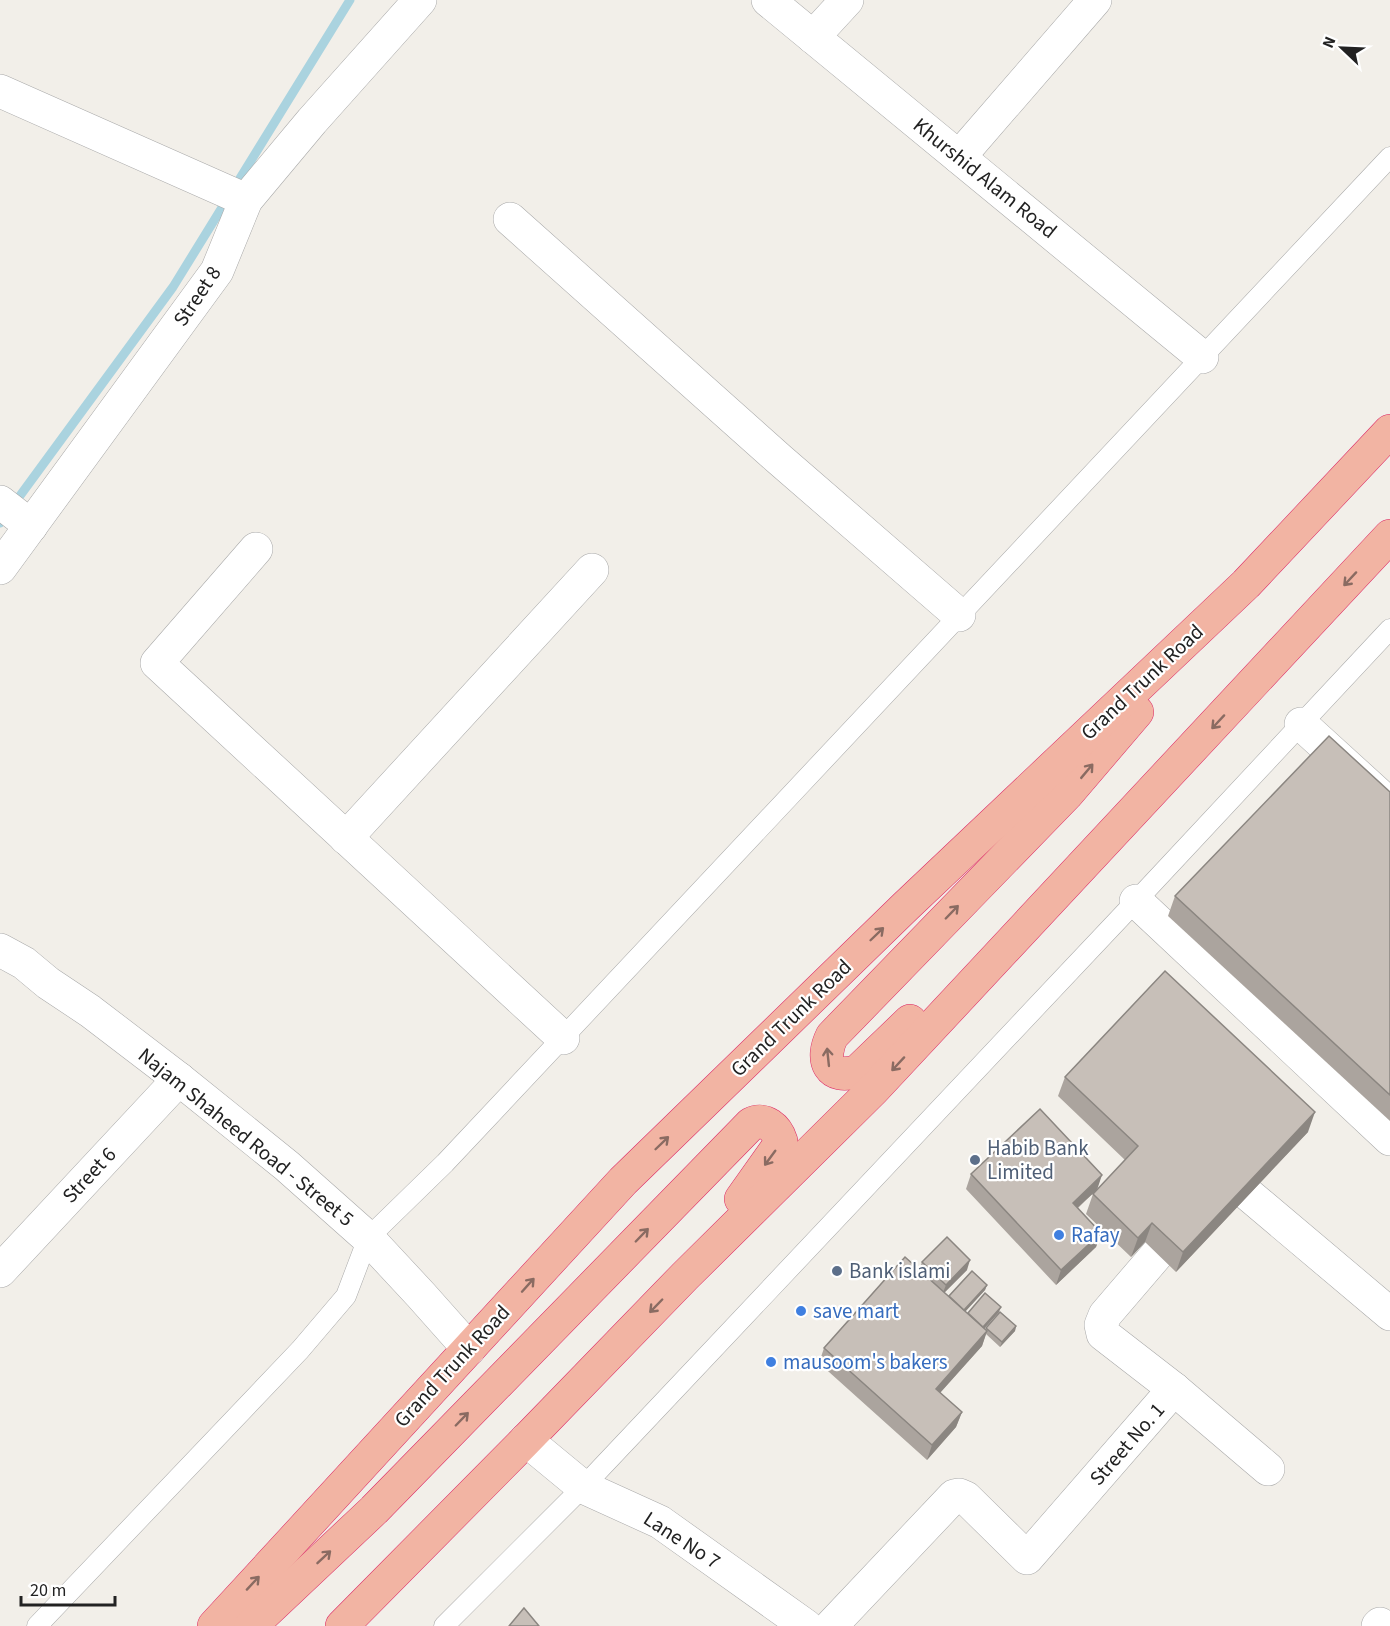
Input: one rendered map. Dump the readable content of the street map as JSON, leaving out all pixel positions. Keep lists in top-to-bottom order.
{
  "streets": {
    "highway": ["Grand Trunk Road"],
    "street": [
      "Khurshid Alam Road",
      "Street 8",
      "Najam Shaheed Road - Street 5",
      "Street 6",
      "Street No. 1",
      "Lane No 7"
    ]
  },
  "crossings": [
    ["Grand Trunk Road", "Najam Shaheed Road - Street 5"],
    ["Najam Shaheed Road - Street 5", "Street 6"]
  ],
  "places": [
    "Habib Bank Limited",
    "Rafay",
    "Bank islami",
    "save mart",
    "mausoom's bakers"
  ],
  "scale_bar": "20 m",
  "north": "top left"
}
